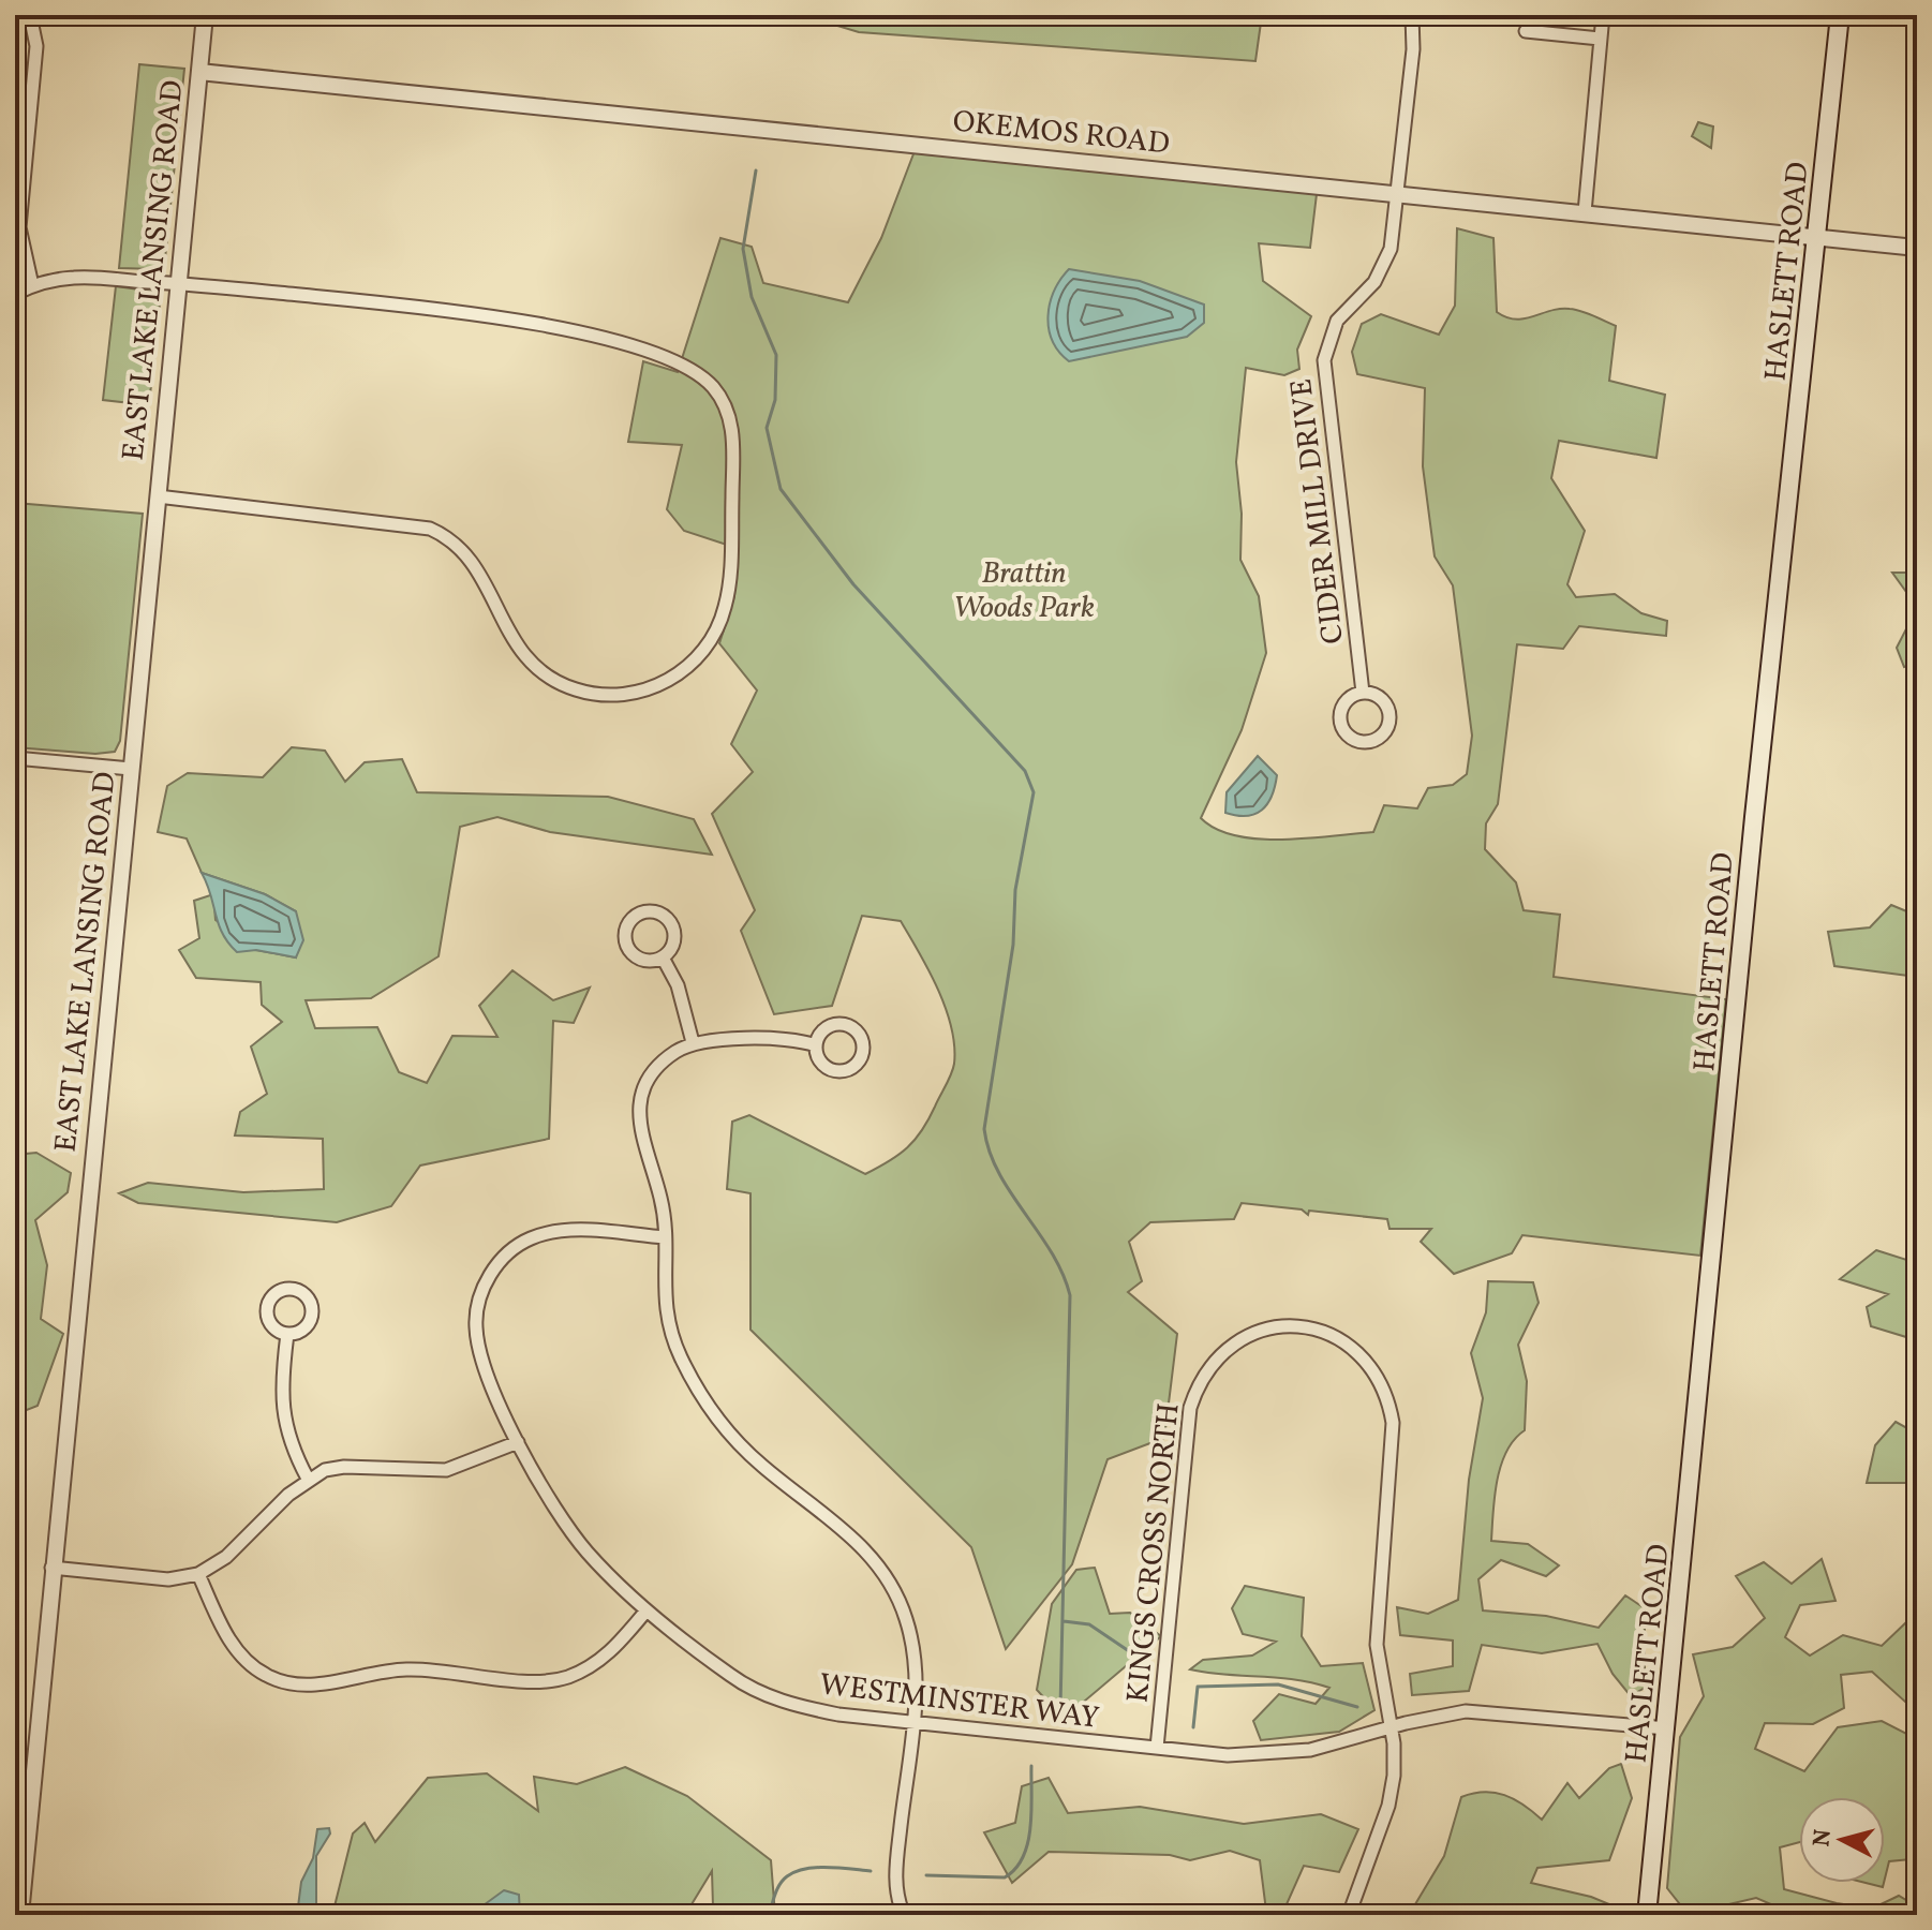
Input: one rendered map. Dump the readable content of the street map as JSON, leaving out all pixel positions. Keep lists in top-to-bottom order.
{
  "streets": {
    "main road": ["HASLETT ROAD"],
    "street": [
      "OKEMOS ROAD",
      "EAST LAKE LANSING ROAD",
      "CIDER MILL DRIVE",
      "KINGS CROSS NORTH",
      "WESTMINSTER WAY"
    ]
  },
  "crossings": [
    ["OKEMOS ROAD", "EAST LAKE LANSING ROAD"],
    ["OKEMOS ROAD", "HASLETT ROAD"],
    ["OKEMOS ROAD", "CIDER MILL DRIVE"],
    ["HASLETT ROAD", "WESTMINSTER WAY"],
    ["KINGS CROSS NORTH", "WESTMINSTER WAY"]
  ],
  "parks": ["Brattin Woods Park"],
  "north": "left"
}
